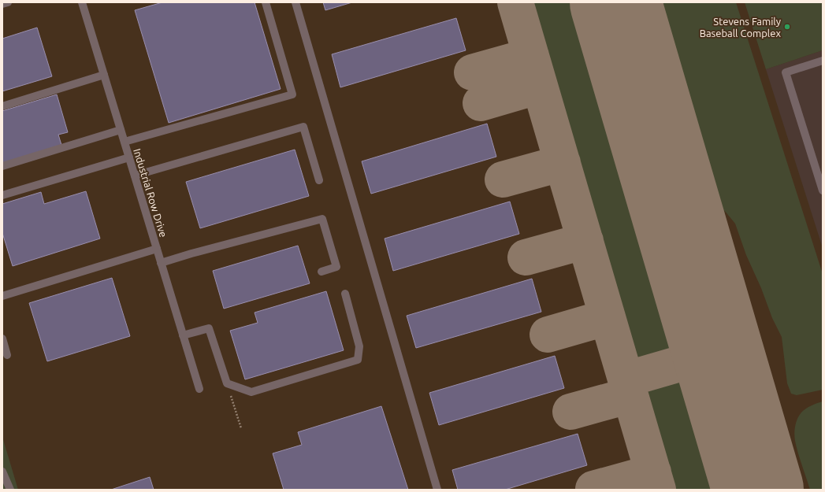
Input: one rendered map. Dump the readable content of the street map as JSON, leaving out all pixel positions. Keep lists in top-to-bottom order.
{
  "streets": {
    "street": ["Industrial Row Drive"]
  },
  "places": ["Stevens Family Baseball Complex"]
}
